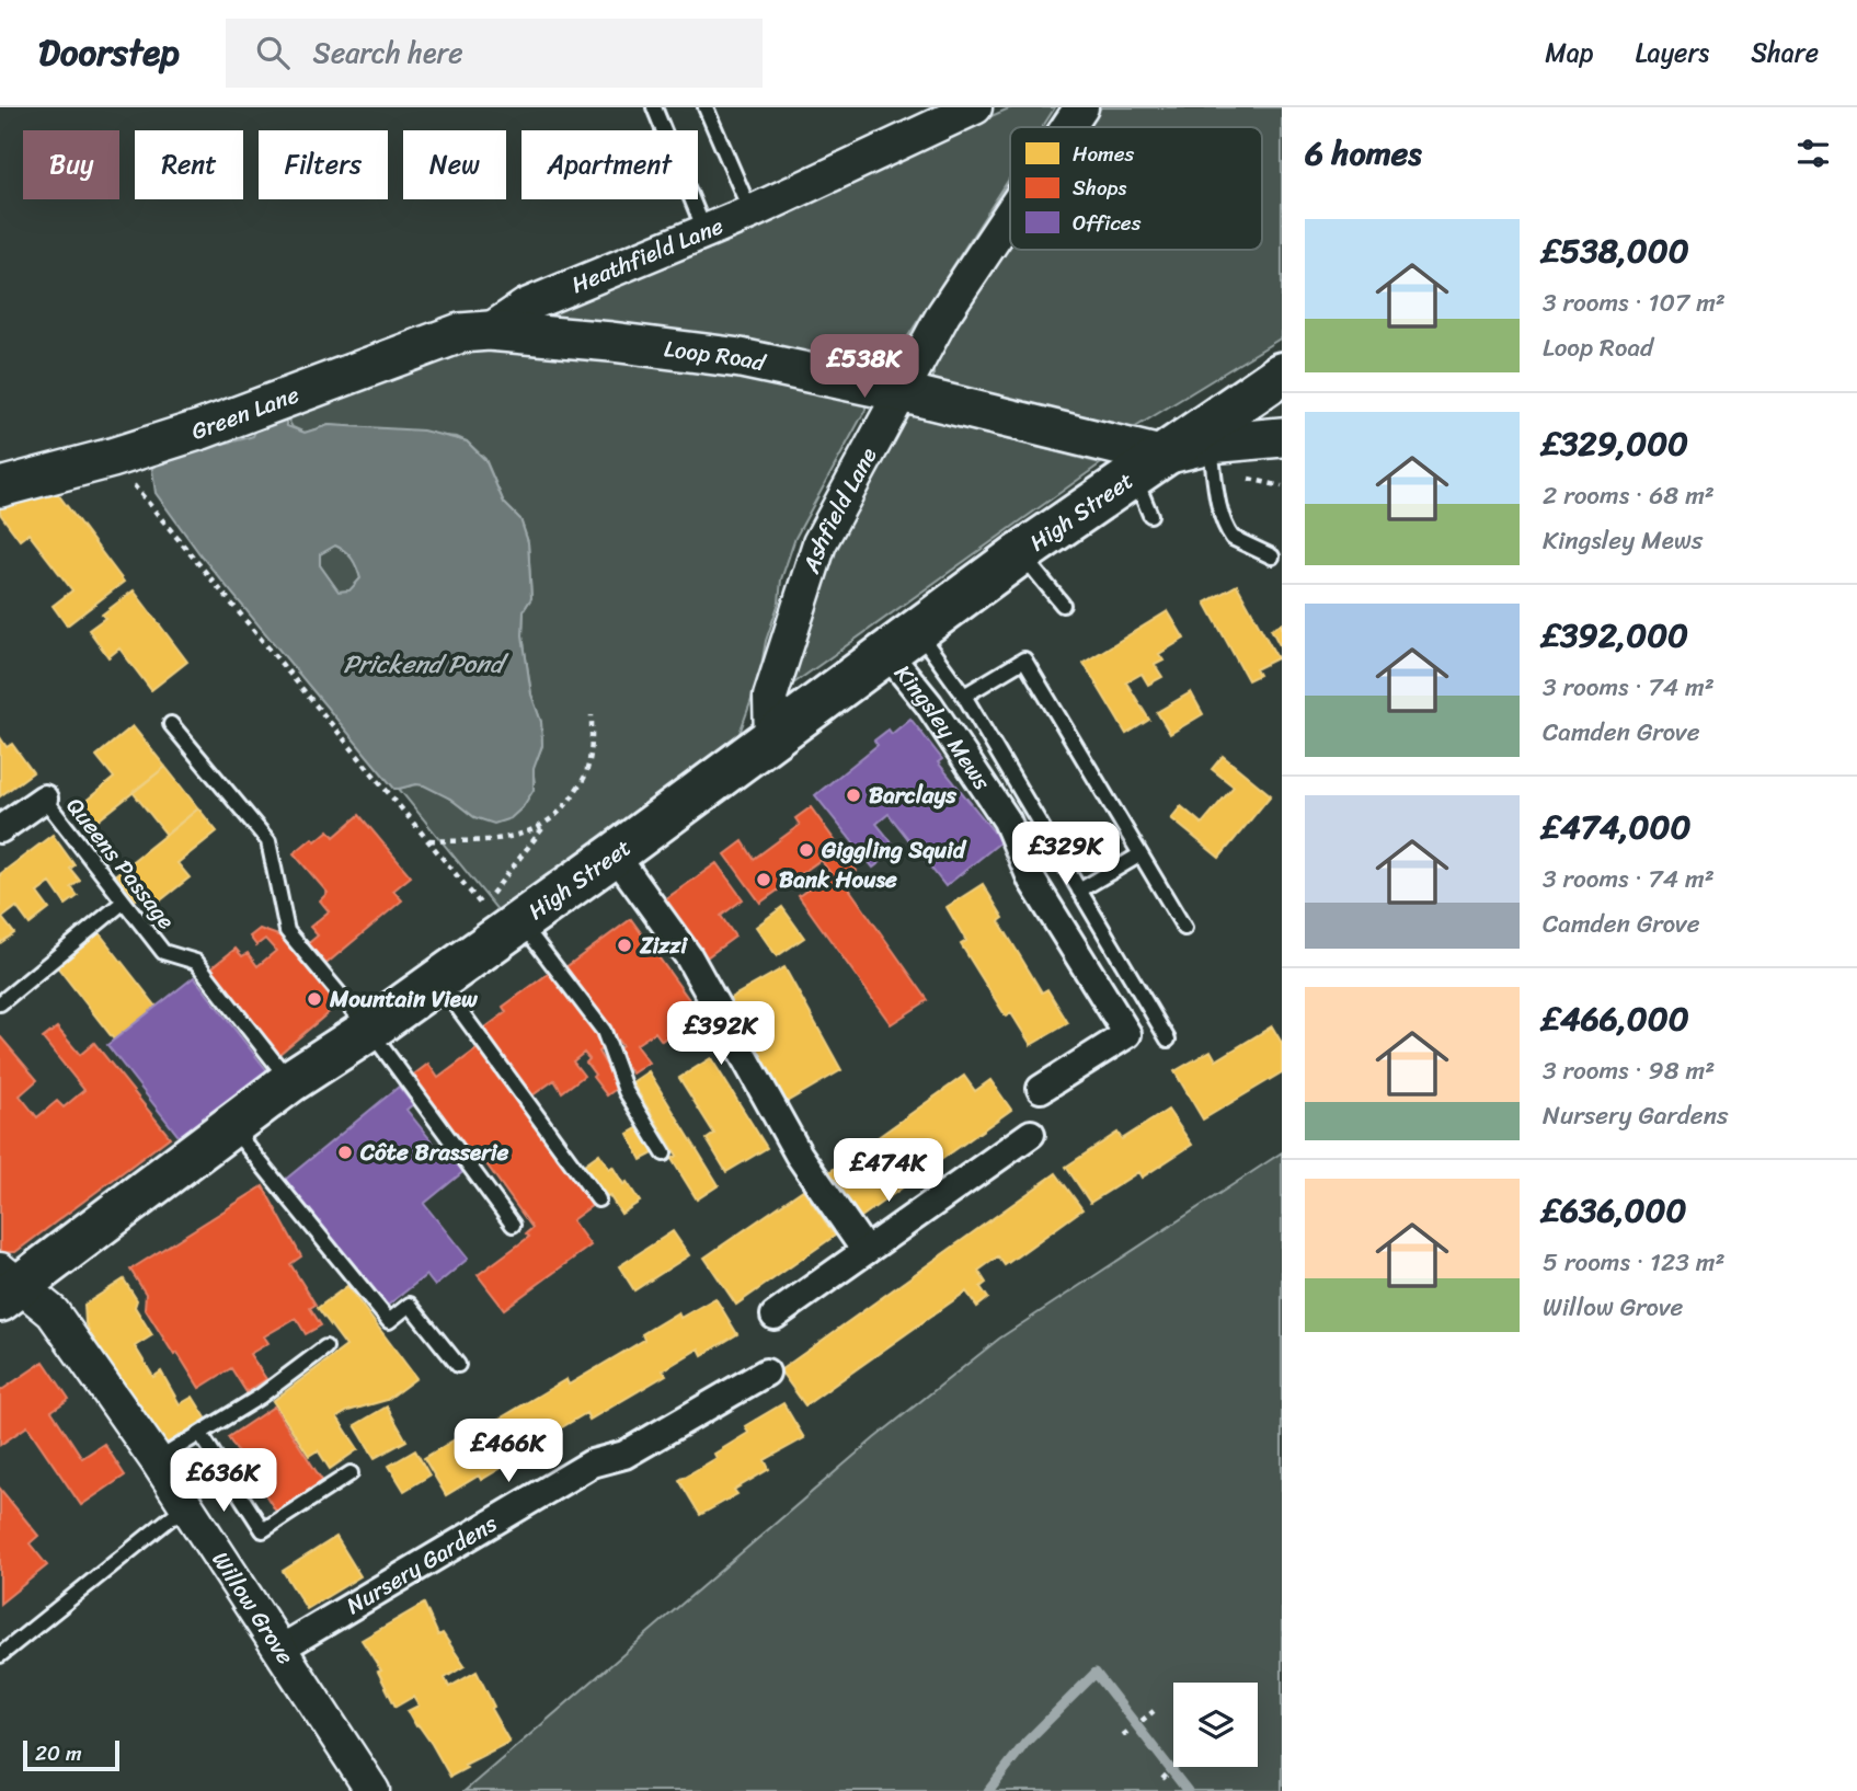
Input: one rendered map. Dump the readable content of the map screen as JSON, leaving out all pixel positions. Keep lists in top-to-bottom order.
{
  "streets": {
    "main road": ["Loop Road", "Green Lane", "High Street"],
    "street": [
      "Heathfield Lane",
      "Ashfield Lane",
      "Kingsley Mews",
      "Nursery Gardens",
      "Willow Grove"
    ],
    "lane": ["Queens Passage"]
  },
  "crossings": [
    ["Heathfield Lane", "Loop Road"],
    ["Heathfield Lane", "Green Lane"],
    ["Loop Road", "Green Lane"],
    ["Loop Road", "Ashfield Lane"],
    ["Loop Road", "High Street"],
    ["Ashfield Lane", "High Street"],
    ["High Street", "Kingsley Mews"],
    ["High Street", "Queens Passage"],
    ["High Street", "Willow Grove"],
    ["Nursery Gardens", "Willow Grove"]
  ],
  "water": ["Prickend Pond"],
  "places": [
    "Barclays",
    "Giggling Squid",
    "Bank House",
    "Zizzi",
    "Mountain View",
    "Côte Brasserie"
  ],
  "legend": ["Homes", "Shops", "Offices"],
  "scale_bar": "20 m",
  "page": {
    "header": "Doorstep",
    "search": "Search here",
    "nav": ["Map", "Layers", "Share"],
    "heading": "6 homes",
    "chip": [
      "Buy",
      "Rent",
      "Filters",
      "New",
      "Apartment"
    ],
    "list": [
      {
        "name": "£538,000",
        "note": "3 rooms · 107 m² · Loop Road"
      },
      {
        "name": "£329,000",
        "note": "2 rooms · 68 m² · Kingsley Mews"
      },
      {
        "name": "£392,000",
        "note": "3 rooms · 74 m² · Camden Grove"
      },
      {
        "name": "£474,000",
        "note": "3 rooms · 74 m² · Camden Grove"
      },
      {
        "name": "£466,000",
        "note": "3 rooms · 98 m² · Nursery Gardens"
      },
      {
        "name": "£636,000",
        "note": "5 rooms · 123 m² · Willow Grove"
      }
    ],
    "price": [
      "£538K",
      "£329K",
      "£392K",
      "£474K",
      "£466K",
      "£636K"
    ],
    "scale": "20 m"
  }
}
